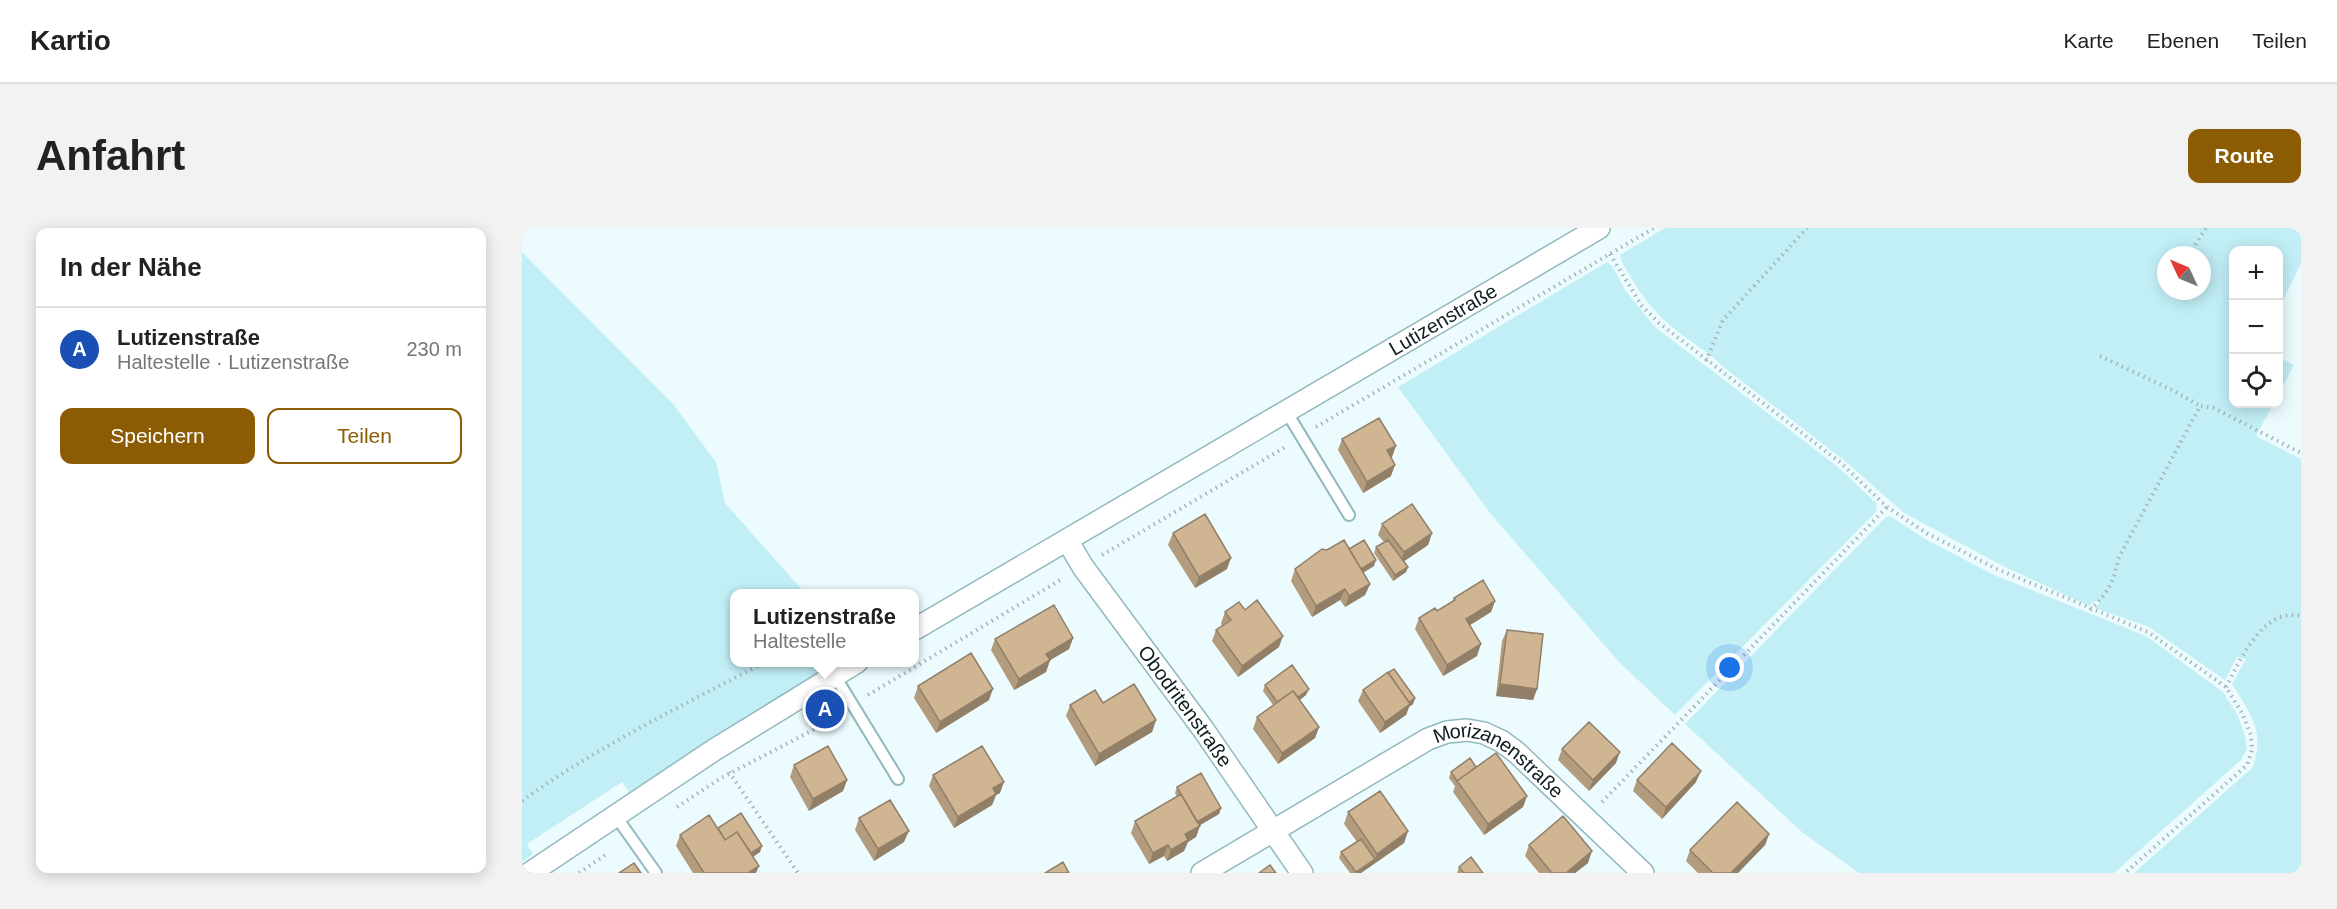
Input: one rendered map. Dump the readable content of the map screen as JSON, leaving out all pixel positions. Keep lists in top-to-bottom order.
{
  "streets": {
    "street": ["Lutizenstraße", "Obodritenstraße", "Morizanenstraße"]
  },
  "crossings": [
    ["Lutizenstraße", "Obodritenstraße"],
    ["Obodritenstraße", "Morizanenstraße"]
  ],
  "north": "top left",
  "page": {
    "header": "Kartio",
    "nav": ["Karte", "Ebenen", "Teilen"],
    "buttons": [
      "Route",
      ["Speichern", "Teilen"]
    ],
    "title": "Anfahrt",
    "heading": "In der Nähe",
    "map_buttons": ["+", "−"],
    "list": [
      {
        "mark": "A",
        "name": "Lutizenstraße",
        "note": "Haltestelle · Lutizenstraße",
        "value": "230 m"
      }
    ],
    "popup": ["Lutizenstraße", "Haltestelle"],
    "pins": "A"
  }
}
